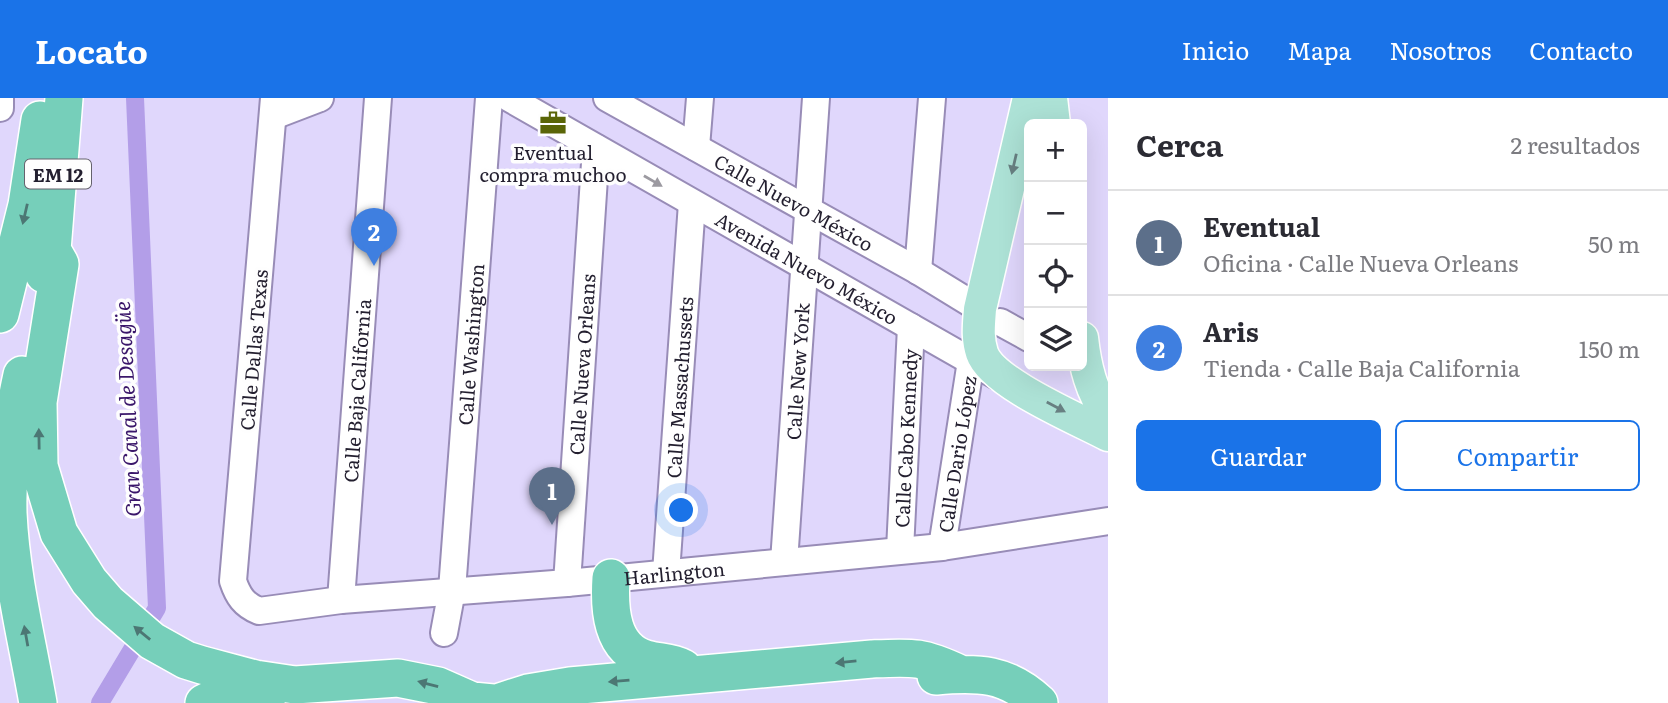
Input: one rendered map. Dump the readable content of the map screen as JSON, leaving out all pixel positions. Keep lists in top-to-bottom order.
{
  "streets": {
    "highway": ["EM 12"],
    "main road": ["Avenida Nuevo México", "Calle Dario López"],
    "street": [
      "Calle Nuevo México",
      "Calle Washington",
      "Calle Dallas Texas",
      "Calle Nueva Orleans",
      "Calle New York",
      "Calle Massachussets",
      "Calle Baja California",
      "Calle Cabo Kennedy",
      "Harlington"
    ]
  },
  "crossings": [
    ["Calle Nuevo México", "Calle New York"],
    ["Calle Nuevo México", "Calle Dario López"],
    ["Avenida Nuevo México", "Calle Nueva Orleans"],
    ["Avenida Nuevo México", "Calle New York"],
    ["Avenida Nuevo México", "Calle Massachussets"],
    ["Avenida Nuevo México", "Calle Cabo Kennedy"],
    ["Avenida Nuevo México", "Calle Dario López"],
    ["Calle Washington", "Harlington"],
    ["Calle Dallas Texas", "Harlington"],
    ["Calle Nueva Orleans", "Harlington"],
    ["Calle New York", "Harlington"],
    ["Calle Massachussets", "Harlington"],
    ["Calle Baja California", "Harlington"],
    ["Calle Cabo Kennedy", "Harlington"],
    ["Calle Dario López", "Harlington"]
  ],
  "one_way": ["Calle Dario López"],
  "water": ["Gran Canal de Desagüe"],
  "places": {
    "office": ["Eventual compra muchoo"]
  },
  "page": {
    "header": "Locato",
    "nav": [
      "Inicio",
      "Mapa",
      "Nosotros",
      "Contacto"
    ],
    "heading": ["Cerca", "2 resultados"],
    "map_buttons": ["+", "−"],
    "list": [
      {
        "mark": "1",
        "name": "Eventual",
        "note": "Oficina · Calle Nueva Orleans",
        "value": "50 m"
      },
      {
        "mark": "2",
        "name": "Aris",
        "note": "Tienda · Calle Baja California",
        "value": "150 m"
      }
    ],
    "pins": ["2", "1"],
    "buttons": ["Guardar", "Compartir"]
  }
}
